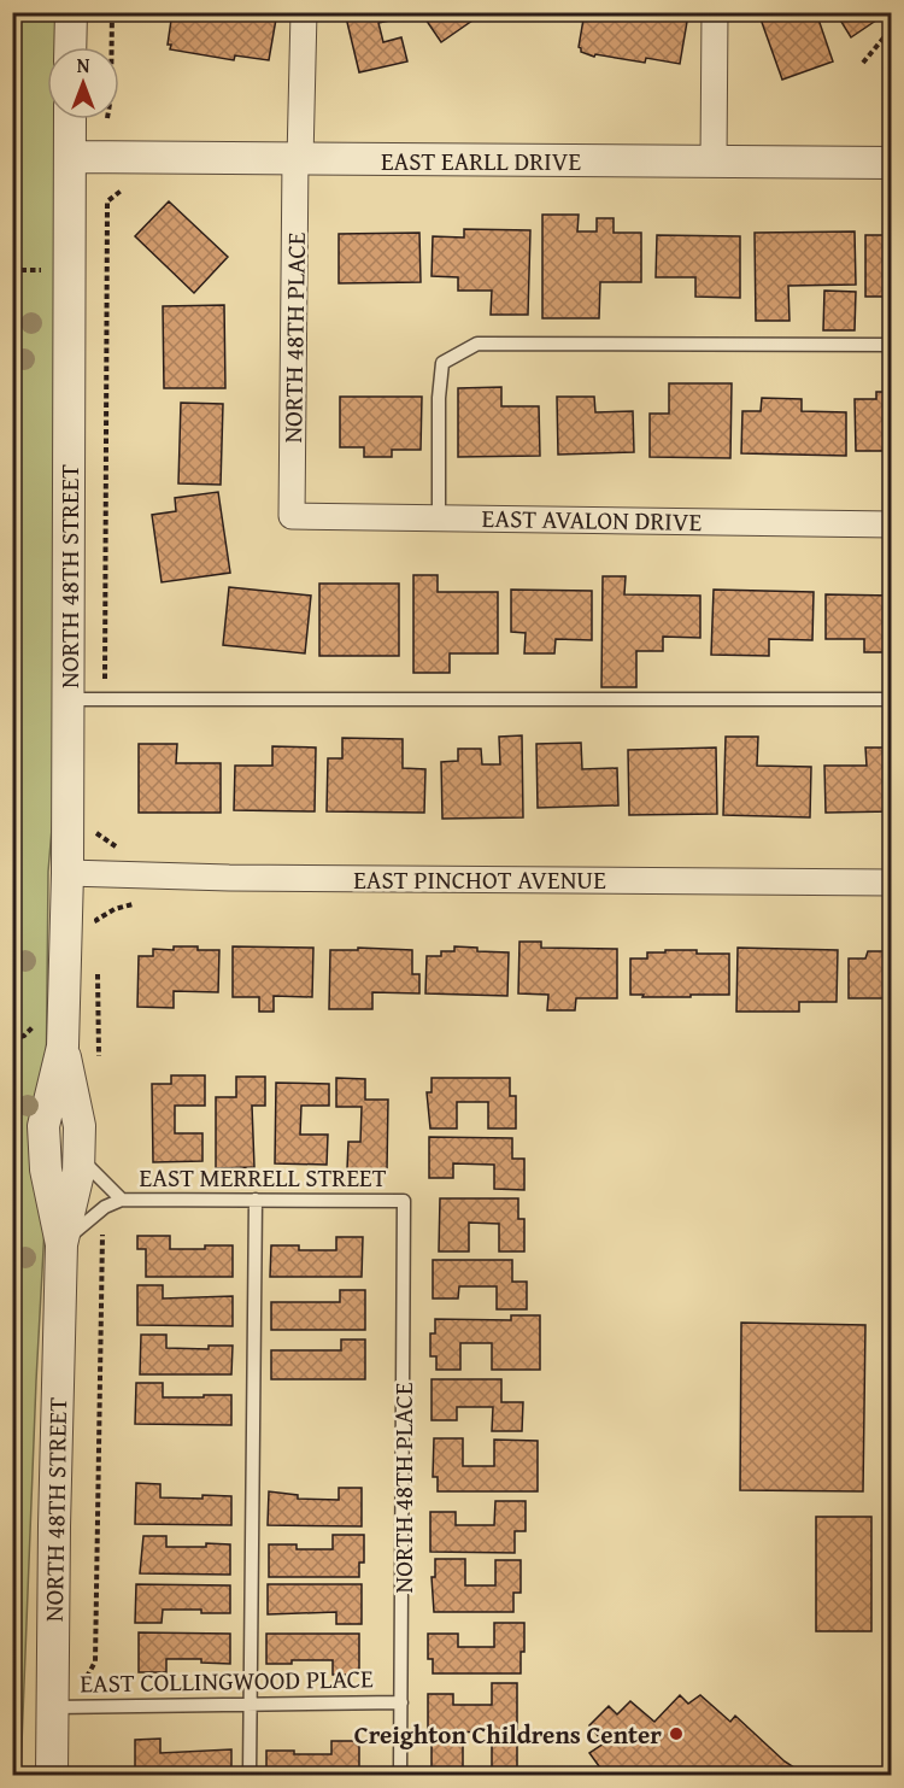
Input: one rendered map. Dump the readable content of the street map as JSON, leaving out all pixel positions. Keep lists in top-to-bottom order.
{
  "streets": {
    "street": [
      "EAST EARLL DRIVE",
      "NORTH 48TH PLACE",
      "EAST AVALON DRIVE",
      "NORTH 48TH STREET",
      "EAST PINCHOT AVENUE"
    ],
    "lane": ["EAST MERRELL STREET", "EAST COLLINGWOOD PLACE"]
  },
  "crossings": [
    ["EAST EARLL DRIVE", "NORTH 48TH PLACE"],
    ["EAST EARLL DRIVE", "NORTH 48TH STREET"],
    ["NORTH 48TH PLACE", "EAST AVALON DRIVE"],
    ["NORTH 48TH PLACE", "EAST MERRELL STREET"],
    ["NORTH 48TH PLACE", "EAST COLLINGWOOD PLACE"],
    ["NORTH 48TH STREET", "EAST PINCHOT AVENUE"],
    ["NORTH 48TH STREET", "EAST MERRELL STREET"],
    ["NORTH 48TH STREET", "EAST COLLINGWOOD PLACE"]
  ],
  "places": ["Creighton Childrens Center"],
  "north": "top"
}
